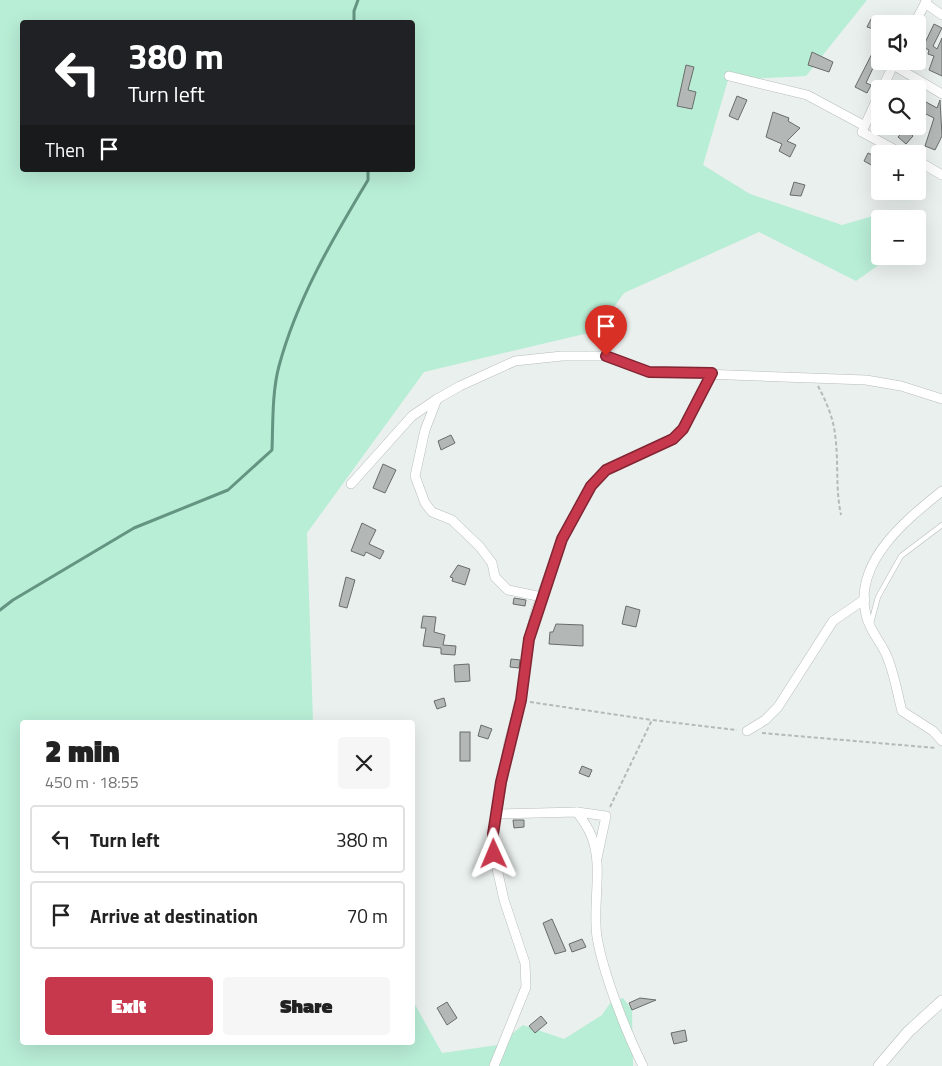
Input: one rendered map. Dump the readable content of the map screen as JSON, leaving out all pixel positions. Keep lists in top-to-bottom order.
{
  "page": {
    "map_buttons": ["+", "−"],
    "turn": ["380 m", "Turn left"],
    "then": "Then",
    "heading": ["2 min", "450 m · 18:55"],
    "list": [
      {
        "name": "Turn left",
        "value": "380 m"
      },
      {
        "name": "Arrive at destination",
        "value": "70 m"
      }
    ],
    "buttons": ["Exit", "Share"]
  }
}
